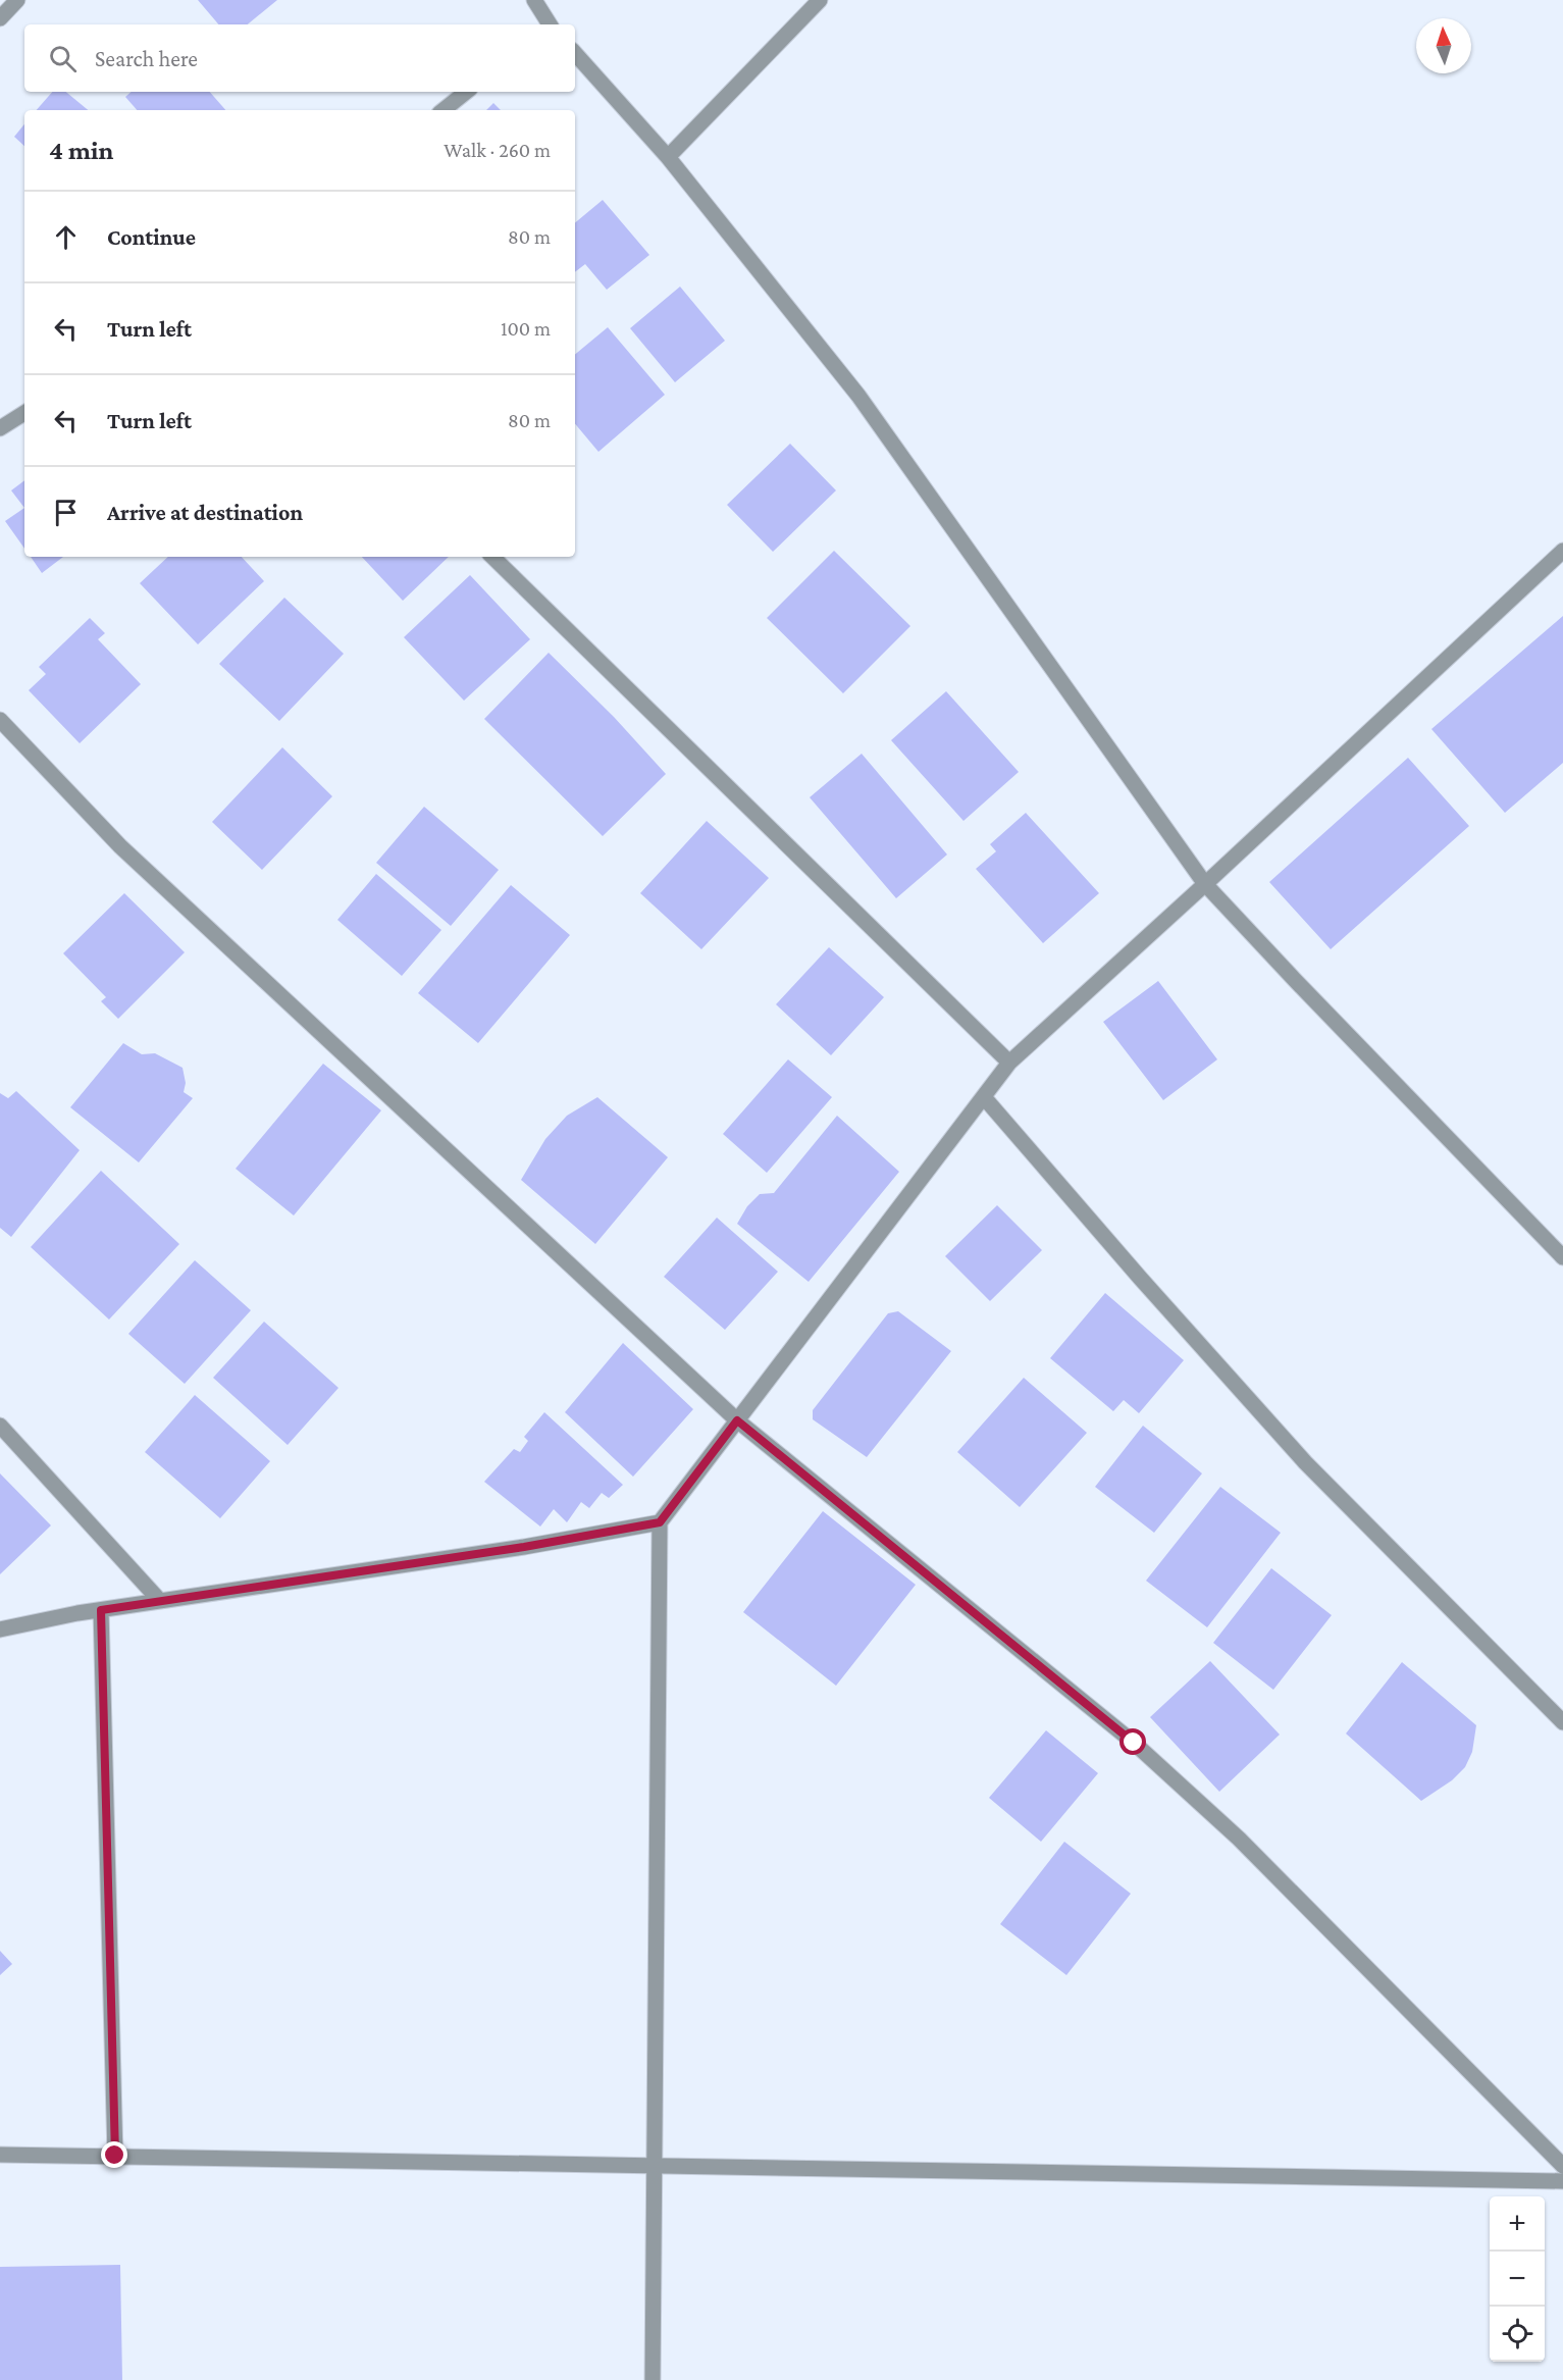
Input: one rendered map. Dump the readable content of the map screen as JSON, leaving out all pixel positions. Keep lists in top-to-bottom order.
{
  "north": "top",
  "page": {
    "search": "Search here",
    "heading": ["4 min", "Walk · 260 m"],
    "list": [
      ["Continue", "80 m"],
      ["Turn left", "100 m"],
      ["Turn left", "80 m"],
      "Arrive at destination"
    ],
    "map_buttons": ["+", "−"]
  }
}
